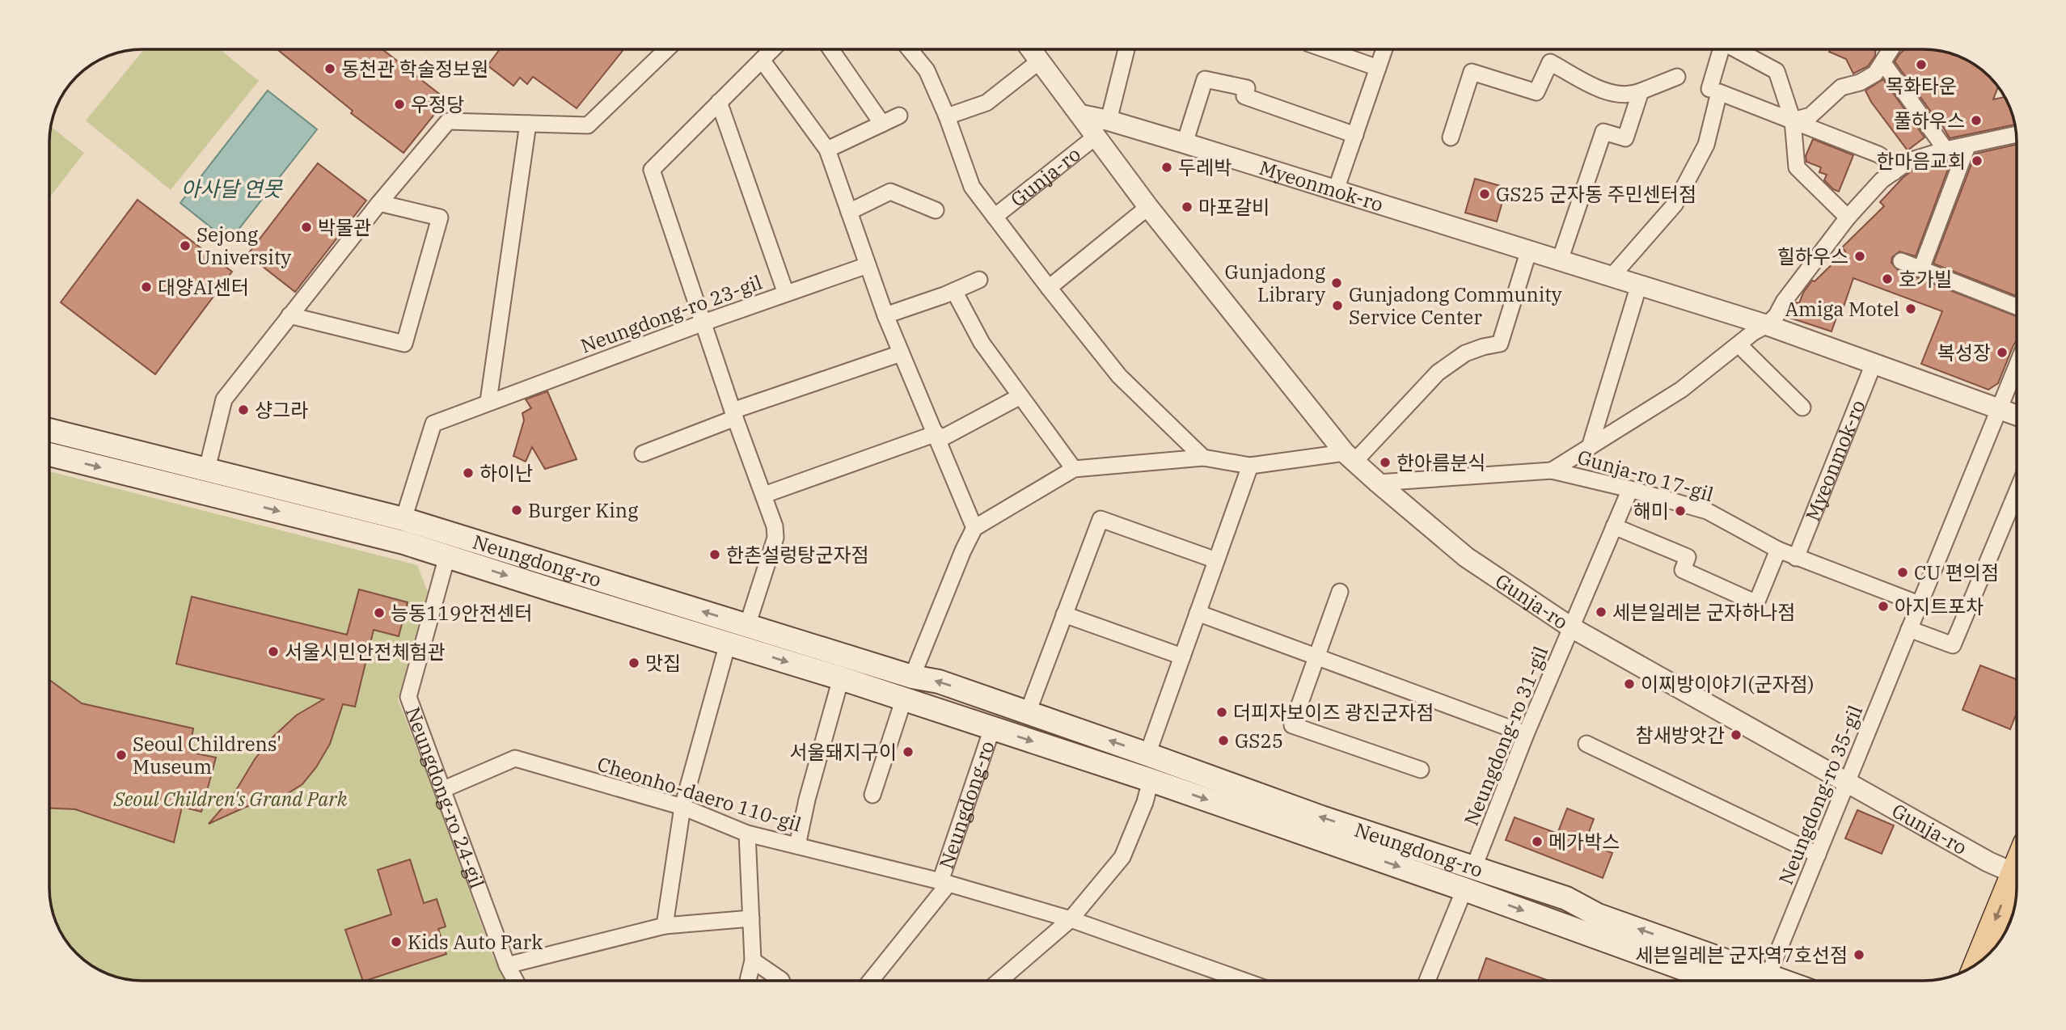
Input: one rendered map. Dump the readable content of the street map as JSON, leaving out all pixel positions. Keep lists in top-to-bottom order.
{
  "streets": {
    "main road": ["Neungdong-ro", "Neungdong-ro 24-gil"],
    "street": [
      "Gunja-ro",
      "Myeonmok-ro",
      "Neungdong-ro 23-gil",
      "Gunja-ro 17-gil",
      "Neungdong-ro 31-gil",
      "Cheonho-daero 110-gil",
      "Neungdong-ro 35-gil"
    ]
  },
  "crossings": [
    ["Gunja-ro", "Myeonmok-ro"],
    ["Gunja-ro", "Gunja-ro 17-gil"],
    ["Gunja-ro", "Neungdong-ro 31-gil"],
    ["Gunja-ro", "Neungdong-ro 35-gil"],
    ["Myeonmok-ro", "Gunja-ro 17-gil"],
    ["Myeonmok-ro", "Neungdong-ro 35-gil"],
    ["Neungdong-ro 23-gil", "Neungdong-ro"],
    ["Gunja-ro 17-gil", "Neungdong-ro 31-gil"],
    ["Gunja-ro 17-gil", "Neungdong-ro 35-gil"],
    ["Neungdong-ro", "Neungdong-ro 31-gil"],
    ["Neungdong-ro", "Cheonho-daero 110-gil"],
    ["Neungdong-ro", "Neungdong-ro 24-gil"],
    ["Cheonho-daero 110-gil", "Neungdong-ro 24-gil"]
  ],
  "water": ["아사달 연못"],
  "parks": ["Seoul Children's Grand Park"],
  "places": [
    "목화타운",
    "동천관 학술정보원",
    "우정당",
    "풀하우스",
    "한마음교회",
    "두레박",
    "GS25 군자동 주민센터점",
    "마포갈비",
    "박물관",
    "Sejong University",
    "힐하우스",
    "호가빌",
    "Gunjadong Library",
    "대양AI센터",
    "Gunjadong Community Service Center",
    "Amiga Motel",
    "복성장",
    "샹그라",
    "한아름분식",
    "하이난",
    "Burger King",
    "해미",
    "한촌설렁탕군자점",
    "CU 편의점",
    "아지트포차",
    "세븐일레븐 군자하나점",
    "능동119안전센터",
    "서울시민안전체험관",
    "맛집",
    "이찌방이야기(군자점)",
    "더피자보이즈 광진군자점",
    "참새방앗간",
    "GS25",
    "서울돼지구이",
    "Seoul Childrens' Museum",
    "메가박스",
    "Kids Auto Park",
    "세븐일레븐 군자역7호선점"
  ]
}
